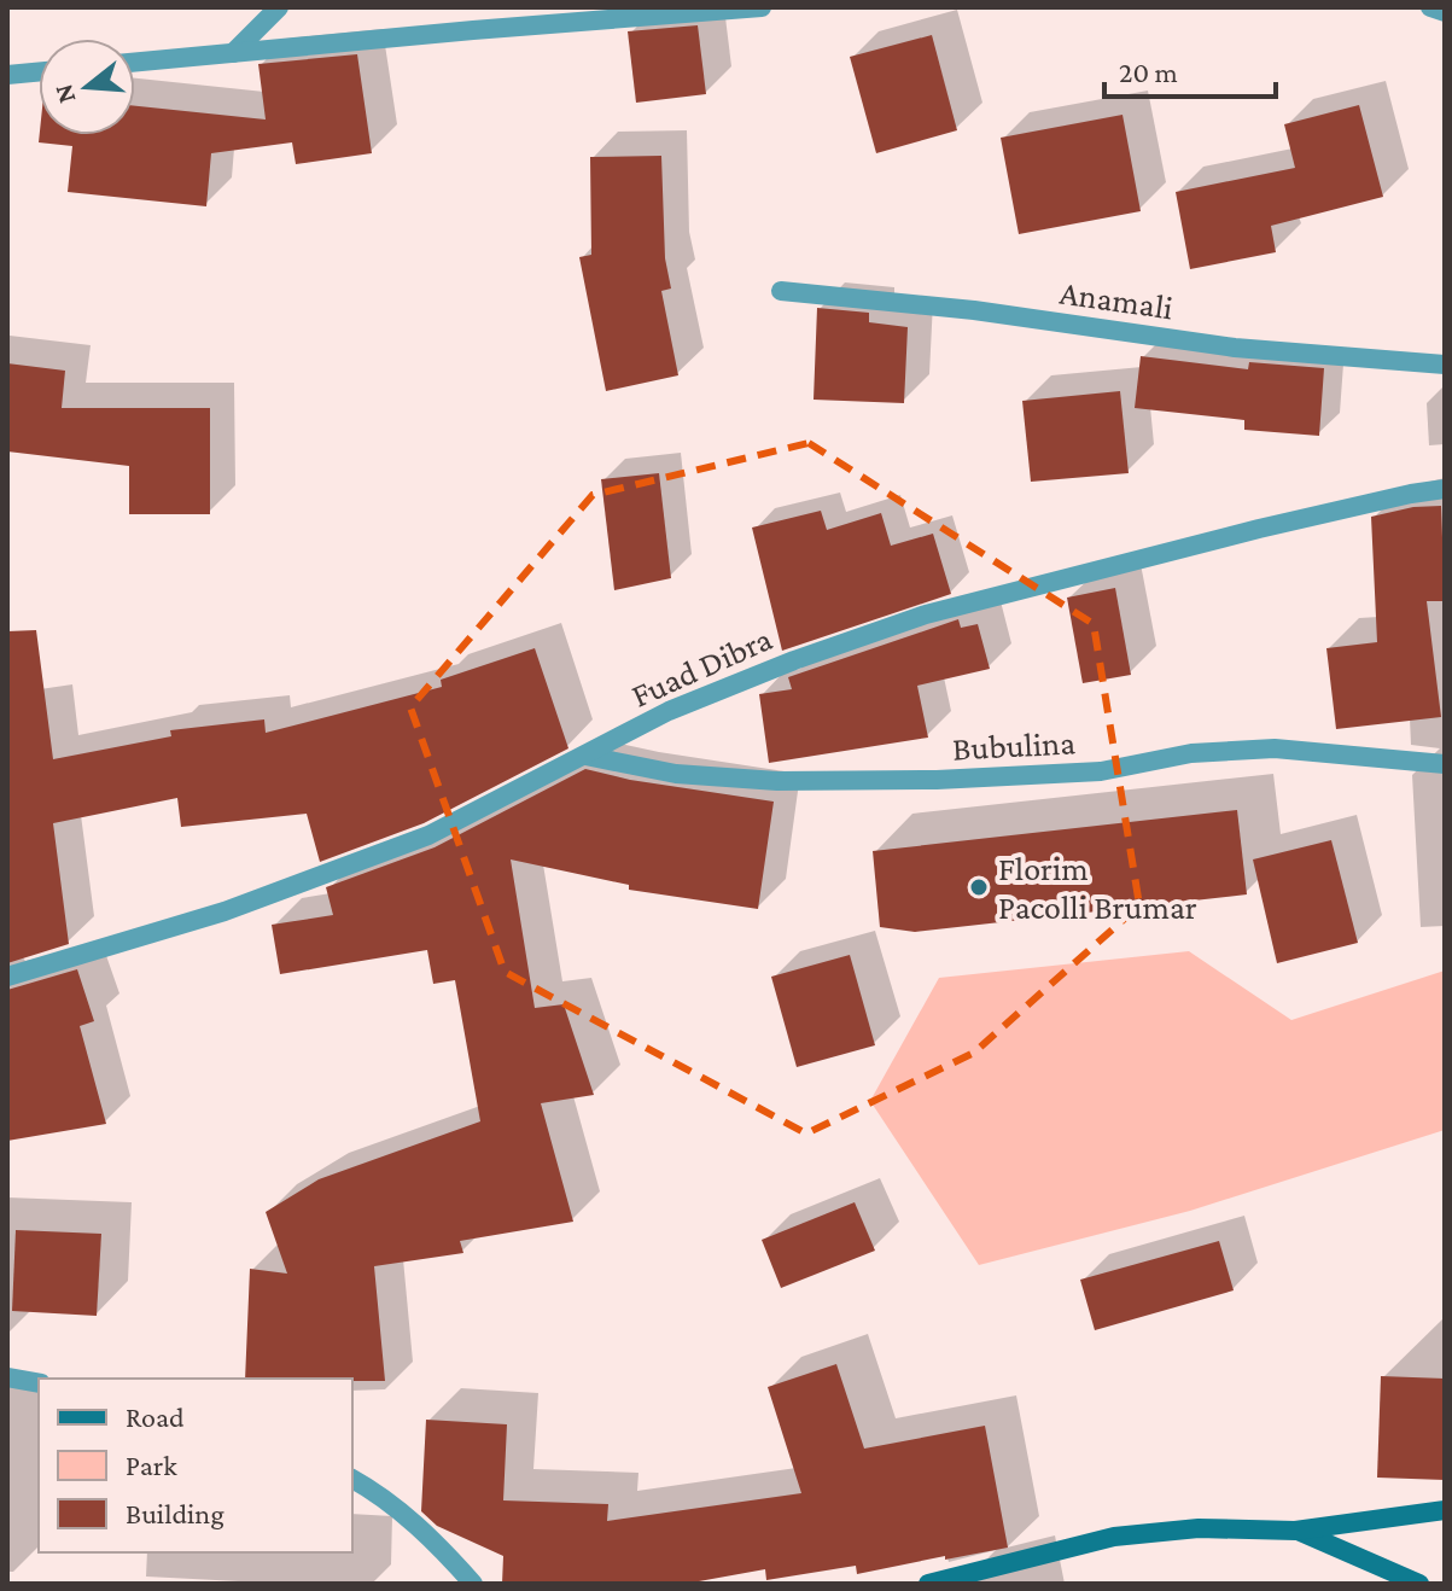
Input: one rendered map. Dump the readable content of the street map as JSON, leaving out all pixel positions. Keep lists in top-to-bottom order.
{
  "streets": {
    "street": ["Anamali", "Fuad Dibra", "Bubulina"]
  },
  "crossings": [
    ["Fuad Dibra", "Bubulina"]
  ],
  "places": ["Florim Pacolli Brumar"],
  "legend": ["Road", "Park", "Building"],
  "scale_bar": "20 m",
  "north": "left"
}
